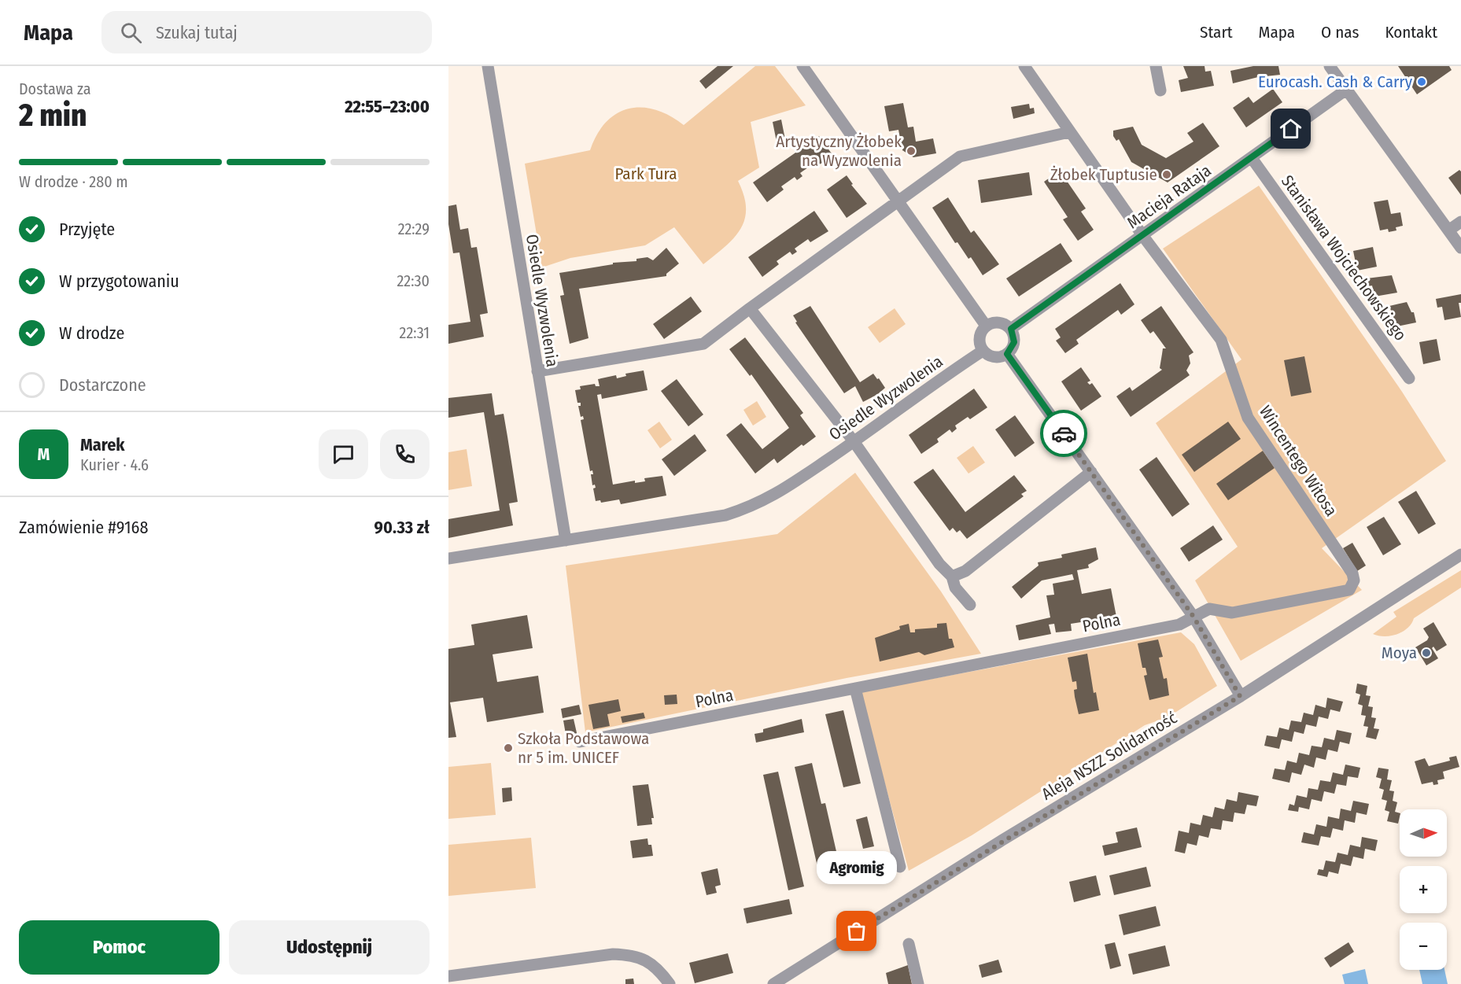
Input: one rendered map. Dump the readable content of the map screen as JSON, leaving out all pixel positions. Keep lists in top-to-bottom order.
{
  "streets": {
    "street": [
      "Macieja Rataja",
      "Stanisława Wojciechowskiego",
      "Osiedle Wyzwolenia",
      "Wincentego Witosa",
      "Polna",
      "Aleja NSZZ Solidarność"
    ]
  },
  "crossings": [
    ["Macieja Rataja", "Stanisława Wojciechowskiego"],
    ["Macieja Rataja", "Osiedle Wyzwolenia"],
    ["Macieja Rataja", "Wincentego Witosa"],
    ["Wincentego Witosa", "Polna"]
  ],
  "parks": ["Park Tura"],
  "places": [
    "Eurocash. Cash & Carry",
    "Artystyczny Żłobek na Wyzwolenia",
    "Żłobek Tuptusie",
    "Moya",
    "Szkoła Podstawowa nr 5 im. UNICEF",
    "Agromig"
  ],
  "north": "right",
  "page": {
    "header": "Mapa",
    "search": "Szukaj tutaj",
    "nav": [
      "Start",
      "Mapa",
      "O nas",
      "Kontakt"
    ],
    "heading": ["2 min", "Dostawa za", "22:55–23:00"],
    "panel": [
      "Marek",
      "Kurier · 4.6",
      "Zamówienie #9168",
      "90.33 zł"
    ],
    "bar": "W drodze · 280 m",
    "list": [
      ["Przyjęte", "22:29"],
      ["W przygotowaniu", "22:30"],
      ["W drodze", "22:31"],
      "Dostarczone"
    ],
    "round": "M",
    "map_buttons": ["+", "−"],
    "bubble": "Agromig",
    "buttons": ["Pomoc", "Udostępnij"]
  }
}
